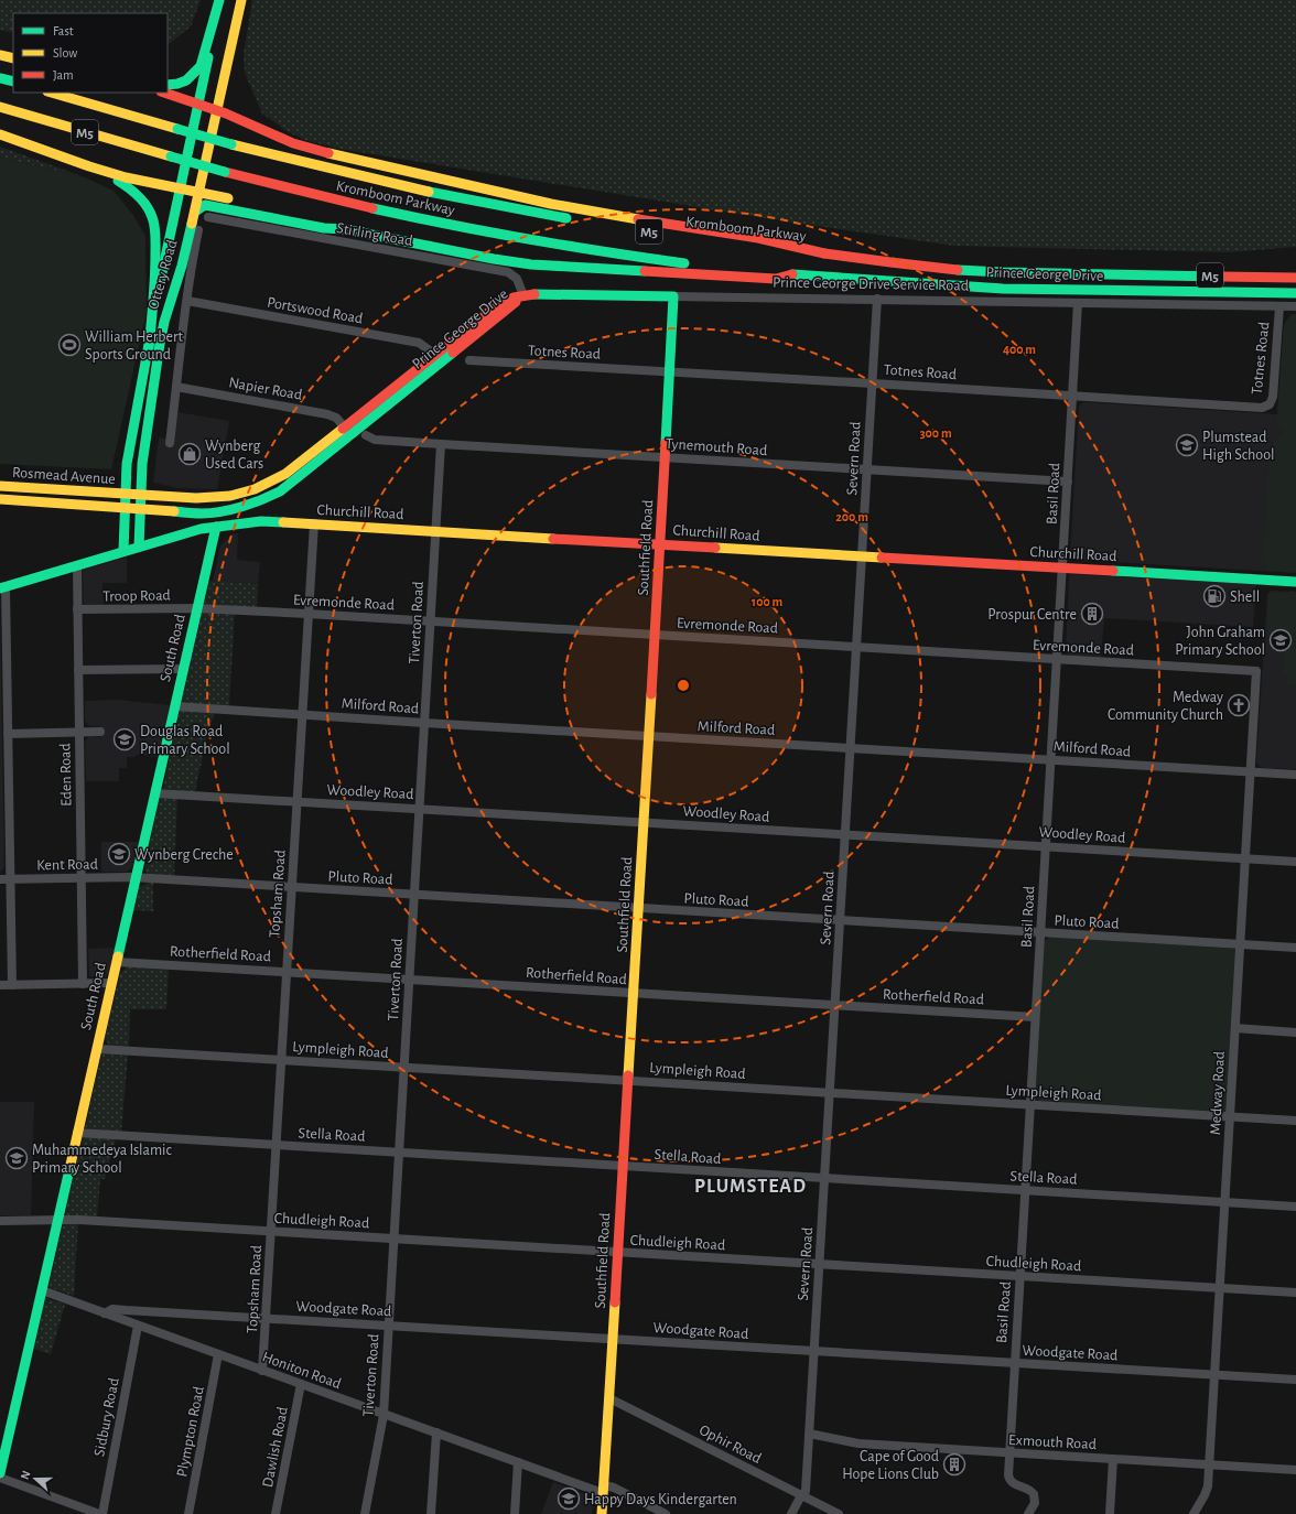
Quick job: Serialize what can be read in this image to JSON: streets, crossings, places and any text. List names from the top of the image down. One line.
{"streets":{"main road":["M5","Kromboom Parkway","Prince George Drive","Ottery Road","Prince George Drive Service Road","Rosmead Avenue","Churchill Road","Southfield Road","South Road"],"street":["Stirling Road","Portswood Road","Totnes Road","Napier Road","Tynemouth Road","Severn Road","Basil Road","Troop Road","Evremonde Road","Tiverton Road","Milford Road","Eden Road","Woodley Road","Kent Road","Pluto Road","Topsham Road","Rotherfield Road","Lympleigh Road","Medway Road","Stella Road","Chudleigh Road","Woodgate Road","Honiton Road","Sidbury Road","Plympton Road","Exmouth Road","Ophir Road","Dawlish Road"]},"crossings":[["Kromboom Parkway","Prince George Drive"],["Stirling Road","Prince George Drive"],["Stirling Road","Prince George Drive Service Road"],["Prince George Drive","Ottery Road"],["Prince George Drive","Prince George Drive Service Road"],["Prince George Drive","Portswood Road"],["Prince George Drive","Napier Road"],["Prince George Drive","Rosmead Avenue"],["Ottery Road","Rosmead Avenue"],["Ottery Road","Churchill Road"],["Prince George Drive Service Road","Totnes Road"],["Prince George Drive Service Road","Severn Road"],["Prince George Drive Service Road","Basil Road"],["Prince George Drive Service Road","Southfield Road"],["Totnes Road","Severn Road"],["Totnes Road","Basil Road"],["Totnes Road","Southfield Road"],["Tynemouth Road","Severn Road"],["Tynemouth Road","Basil Road"],["Tynemouth Road","Southfield Road"],["Tynemouth Road","Tiverton Road"],["Severn Road","Churchill Road"],["Severn Road","Evremonde Road"],["Severn Road","Milford Road"],["Severn Road","Woodley Road"],["Severn Road","Pluto Road"],["Severn Road","Rotherfield Road"],["Severn Road","Lympleigh Road"],["Severn Road","Stella Road"],["Severn Road","Chudleigh Road"],["Severn Road","Woodgate Road"],["Severn Road","Exmouth Road"],["Severn Road","Ophir Road"],["Basil Road","Churchill Road"],["Basil Road","Evremonde Road"],["Basil Road","Milford Road"],["Basil Road","Woodley Road"],["Basil Road","Pluto Road"],["Basil Road","Rotherfield Road"],["Basil Road","Lympleigh Road"],["Basil Road","Stella Road"],["Basil Road","Chudleigh Road"],["Basil Road","Woodgate Road"],["Basil Road","Exmouth Road"],["Churchill Road","Southfield Road"],["Churchill Road","Tiverton Road"],["Churchill Road","South Road"],["Churchill Road","Topsham Road"],["Southfield Road","Evremonde Road"],["Southfield Road","Milford Road"],["Southfield Road","Woodley Road"],["Southfield Road","Pluto Road"],["Southfield Road","Rotherfield Road"],["Southfield Road","Lympleigh Road"],["Southfield Road","Stella Road"],["Southfield Road","Chudleigh Road"],["Southfield Road","Woodgate Road"],["Southfield Road","Honiton Road"],["Southfield Road","Ophir Road"],["Troop Road","Evremonde Road"],["Troop Road","South Road"],["Troop Road","Eden Road"],["Evremonde Road","Tiverton Road"],["Evremonde Road","South Road"],["Evremonde Road","Topsham Road"],["Evremonde Road","Medway Road"],["Tiverton Road","Milford Road"],["Tiverton Road","Woodley Road"],["Tiverton Road","Pluto Road"],["Tiverton Road","Rotherfield Road"],["Tiverton Road","Lympleigh Road"],["Tiverton Road","Stella Road"],["Tiverton Road","Chudleigh Road"],["Tiverton Road","Woodgate Road"],["Tiverton Road","Honiton Road"],["South Road","Milford Road"],["South Road","Woodley Road"],["South Road","Kent Road"],["South Road","Pluto Road"],["South Road","Rotherfield Road"],["South Road","Lympleigh Road"],["South Road","Stella Road"],["South Road","Chudleigh Road"],["South Road","Honiton Road"],["Milford Road","Topsham Road"],["Milford Road","Medway Road"],["Eden Road","Kent Road"],["Woodley Road","Topsham Road"],["Woodley Road","Medway Road"],["Kent Road","Pluto Road"],["Pluto Road","Topsham Road"],["Pluto Road","Medway Road"],["Topsham Road","Rotherfield Road"],["Topsham Road","Lympleigh Road"],["Topsham Road","Stella Road"],["Topsham Road","Chudleigh Road"],["Topsham Road","Woodgate Road"],["Topsham Road","Honiton Road"],["Lympleigh Road","Medway Road"],["Medway Road","Stella Road"],["Medway Road","Chudleigh Road"],["Medway Road","Woodgate Road"],["Medway Road","Exmouth Road"],["Woodgate Road","Honiton Road"],["Honiton Road","Sidbury Road"],["Honiton Road","Plympton Road"],["Honiton Road","Dawlish Road"]],"districts":["PLUMSTEAD"],"places":{"sports":["William Herbert Sports Ground"],"school or university":["Plumstead High School","John Graham Primary School","Douglas Road Primary School","Wynberg Creche","Muhammedeya Islamic Primary School","Happy Days Kindergarten"],"shop":["Wynberg Used Cars"],"fuel station":["Shell"],"building":["Prospur Centre","Cape of Good Hope Lions Club"],"church":["Medway Community Church"]},"legend":["Fast","Slow","Jam"],"north":"left","rings":["400 m","300 m","200 m","100 m"]}
